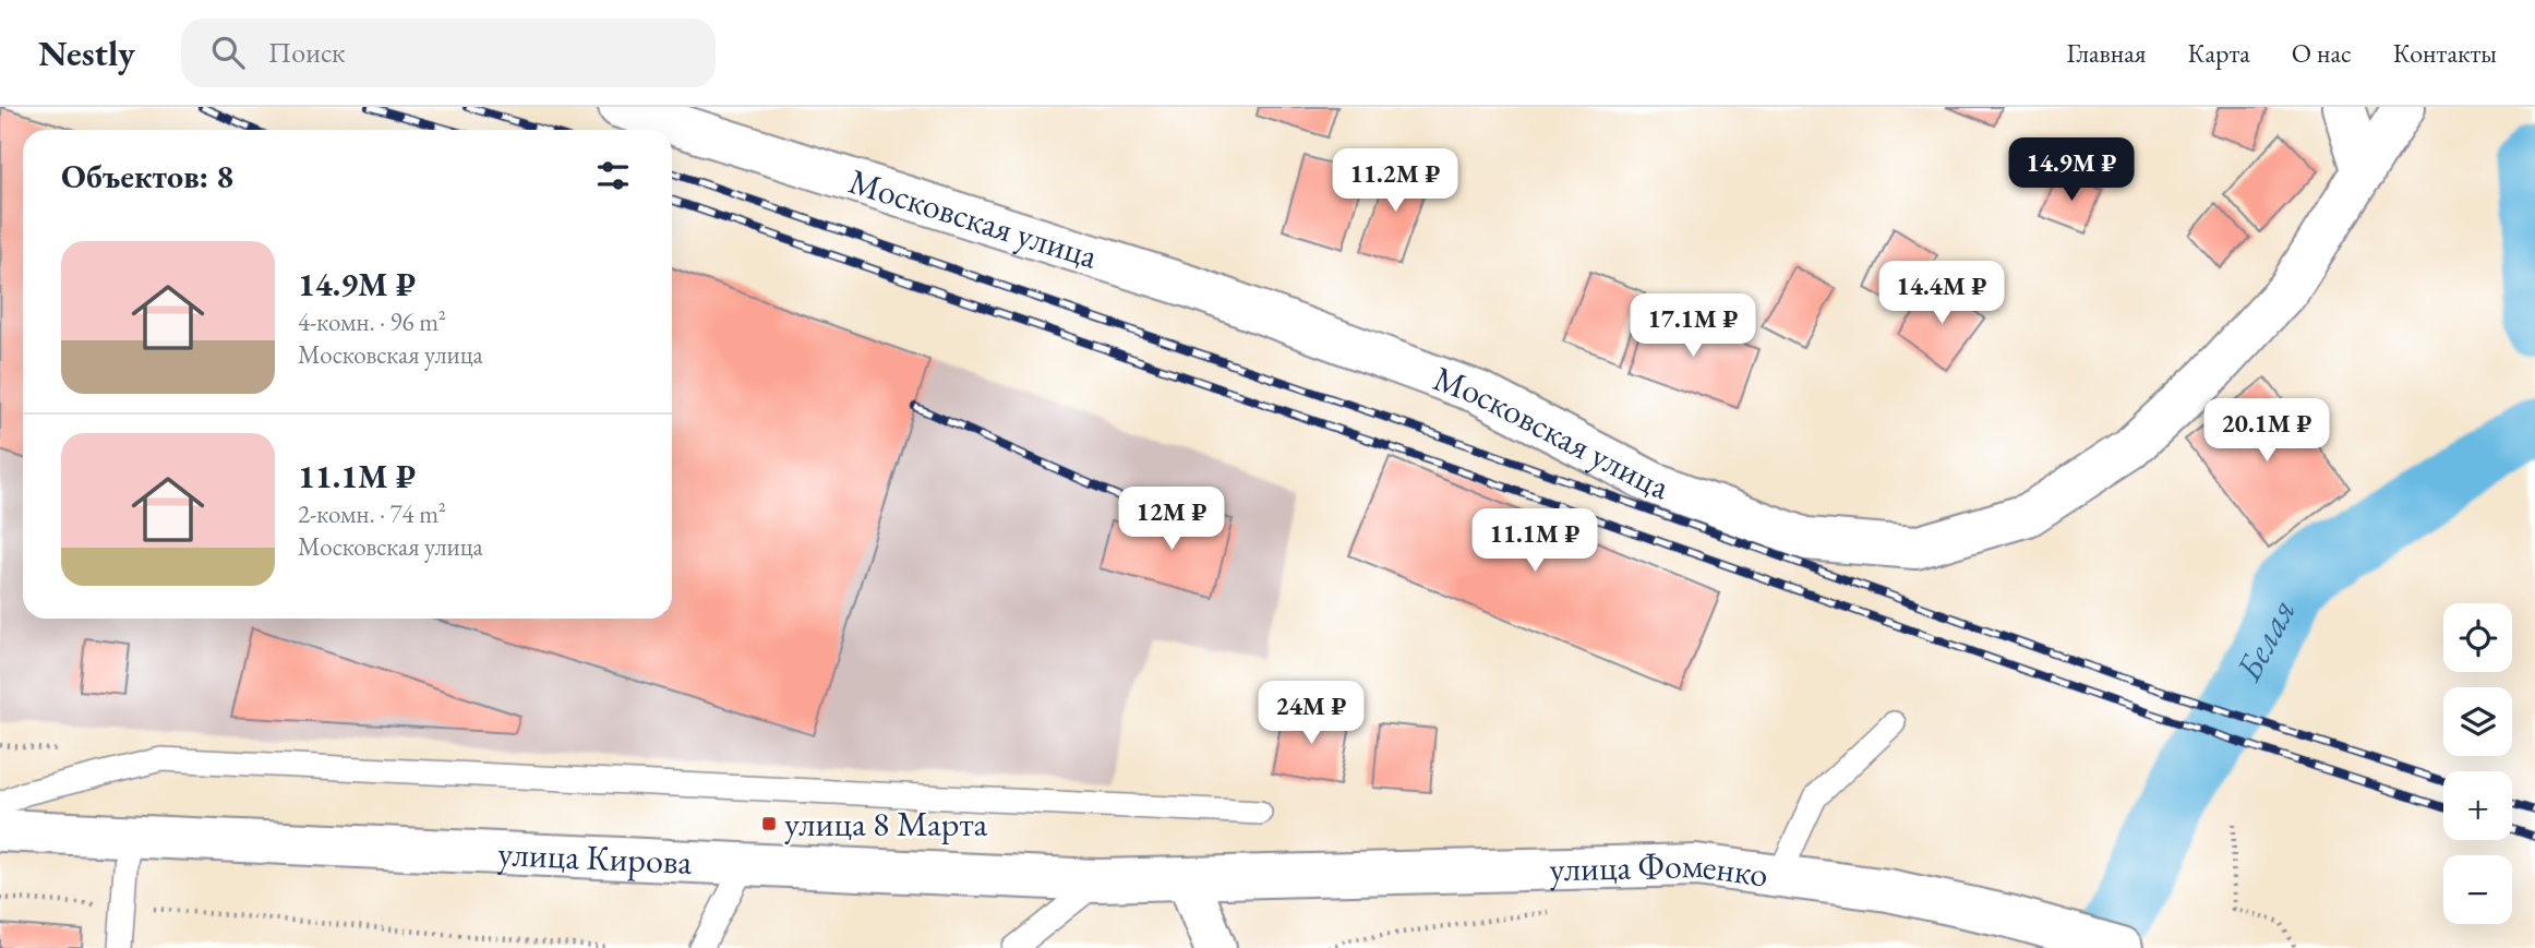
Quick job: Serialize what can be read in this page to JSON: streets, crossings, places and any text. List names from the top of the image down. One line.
{"streets":{"street":["Московская улица","улица Кирова","улица Фоменко"]},"crossings":[["улица Кирова","улица Фоменко"]],"water":["Белая"],"places":{"transit":["улица 8 Марта"]},"page":{"header":"Nestly","search":"Поиск","nav":["Главная","Карта","О нас","Контакты"],"heading":"Объектов: 8","price":["14.9M ₽","11.2M ₽","14.4M ₽","17.1M ₽","20.1M ₽","12M ₽","11.1M ₽","24M ₽"],"list":[{"name":"14.9M ₽","note":"4-комн. · 96 m² · Московская улица"},{"name":"11.1M ₽","note":"2-комн. · 74 m² · Московская улица"}],"map_buttons":["+","−"]}}
